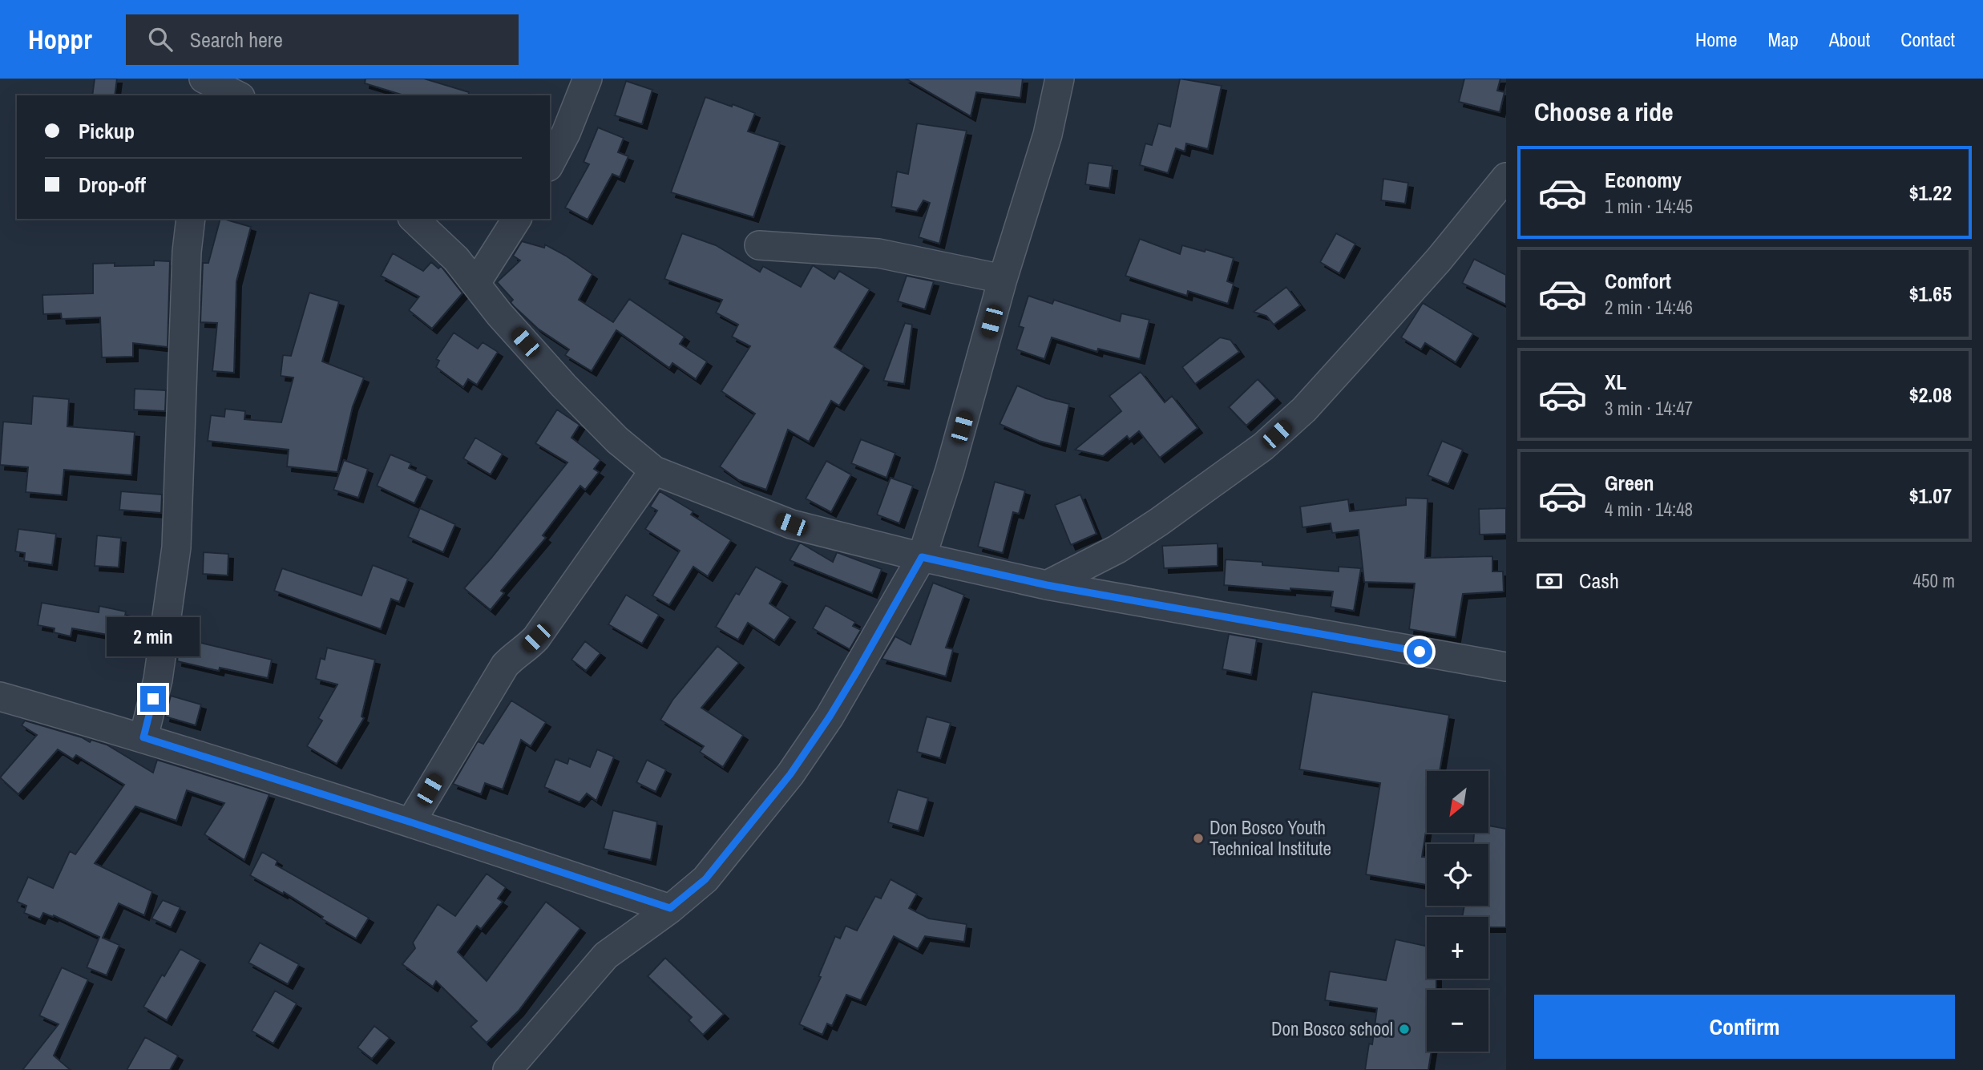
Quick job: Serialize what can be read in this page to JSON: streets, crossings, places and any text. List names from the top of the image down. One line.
{"places":["Don Bosco Youth Technical Institute","Don Bosco school"],"north":"bottom left","page":{"header":"Hoppr","search":"Search here","nav":["Home","Map","About","Contact"],"heading":"Choose a ride","banner":["Pickup","Drop-off"],"list":[{"name":"Economy","note":"1 min · 14:45","value":"$1.22"},{"name":"Comfort","note":"2 min · 14:46","value":"$1.65"},{"name":"XL","note":"3 min · 14:47","value":"$2.08"},{"name":"Green","note":"4 min · 14:48","value":"$1.07"}],"pay":["Cash","450 m"],"bubble":"2 min","map_buttons":["+","−"],"buttons":"Confirm"}}
